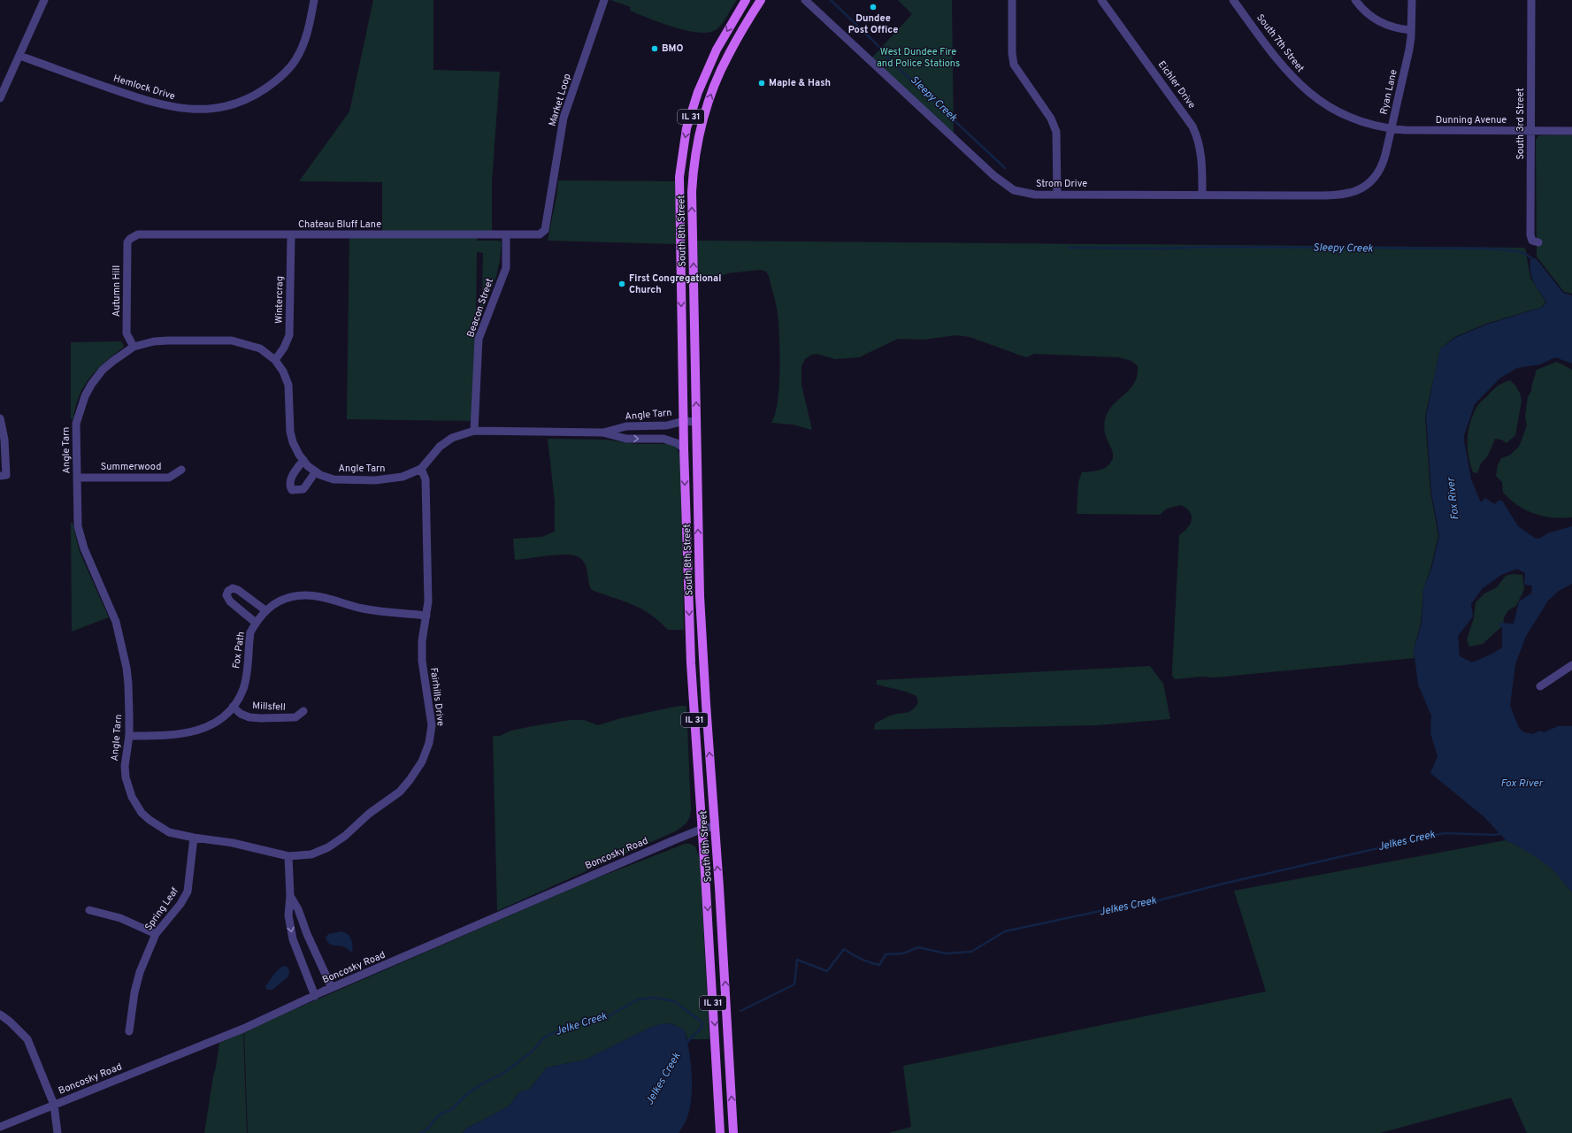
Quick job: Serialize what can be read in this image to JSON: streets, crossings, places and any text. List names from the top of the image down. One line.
{"streets":{"main road":["IL 31","South 8th Street"],"street":["South 7th Street","Eichler Drive","Hemlock Drive","Ryan Lane","Market Loop","Dunning Avenue","South 3rd Street","Strom Drive","Chateau Bluff Lane","Autumn Hill","Wintercrag","Beacon Street","Angle Tarn","Summerwood","Fox Path","Fairhills Drive","Millsfell","Boncosky Road","Spring Leaf"]},"crossings":[["South 7th Street","Ryan Lane"],["South 7th Street","Dunning Avenue"],["Eichler Drive","Strom Drive"],["Ryan Lane","Dunning Avenue"],["Ryan Lane","Strom Drive"],["Market Loop","Chateau Bluff Lane"],["Dunning Avenue","South 3rd Street"],["Chateau Bluff Lane","Autumn Hill"],["Chateau Bluff Lane","Wintercrag"],["Chateau Bluff Lane","Beacon Street"],["South 8th Street","Angle Tarn"],["South 8th Street","Boncosky Road"],["Autumn Hill","Angle Tarn"],["Wintercrag","Angle Tarn"],["Beacon Street","Angle Tarn"],["Angle Tarn","Summerwood"],["Angle Tarn","Fox Path"],["Angle Tarn","Fairhills Drive"],["Angle Tarn","Spring Leaf"],["Fox Path","Fairhills Drive"],["Fox Path","Millsfell"]],"water":["Sleepy Creek","Fox River","Jelkes Creek","Jelke Creek"],"parks":["West Dundee Fire and Police Stations"],"places":["Dundee Post Office","BMO","Maple & Hash","First Congregational Church"]}
